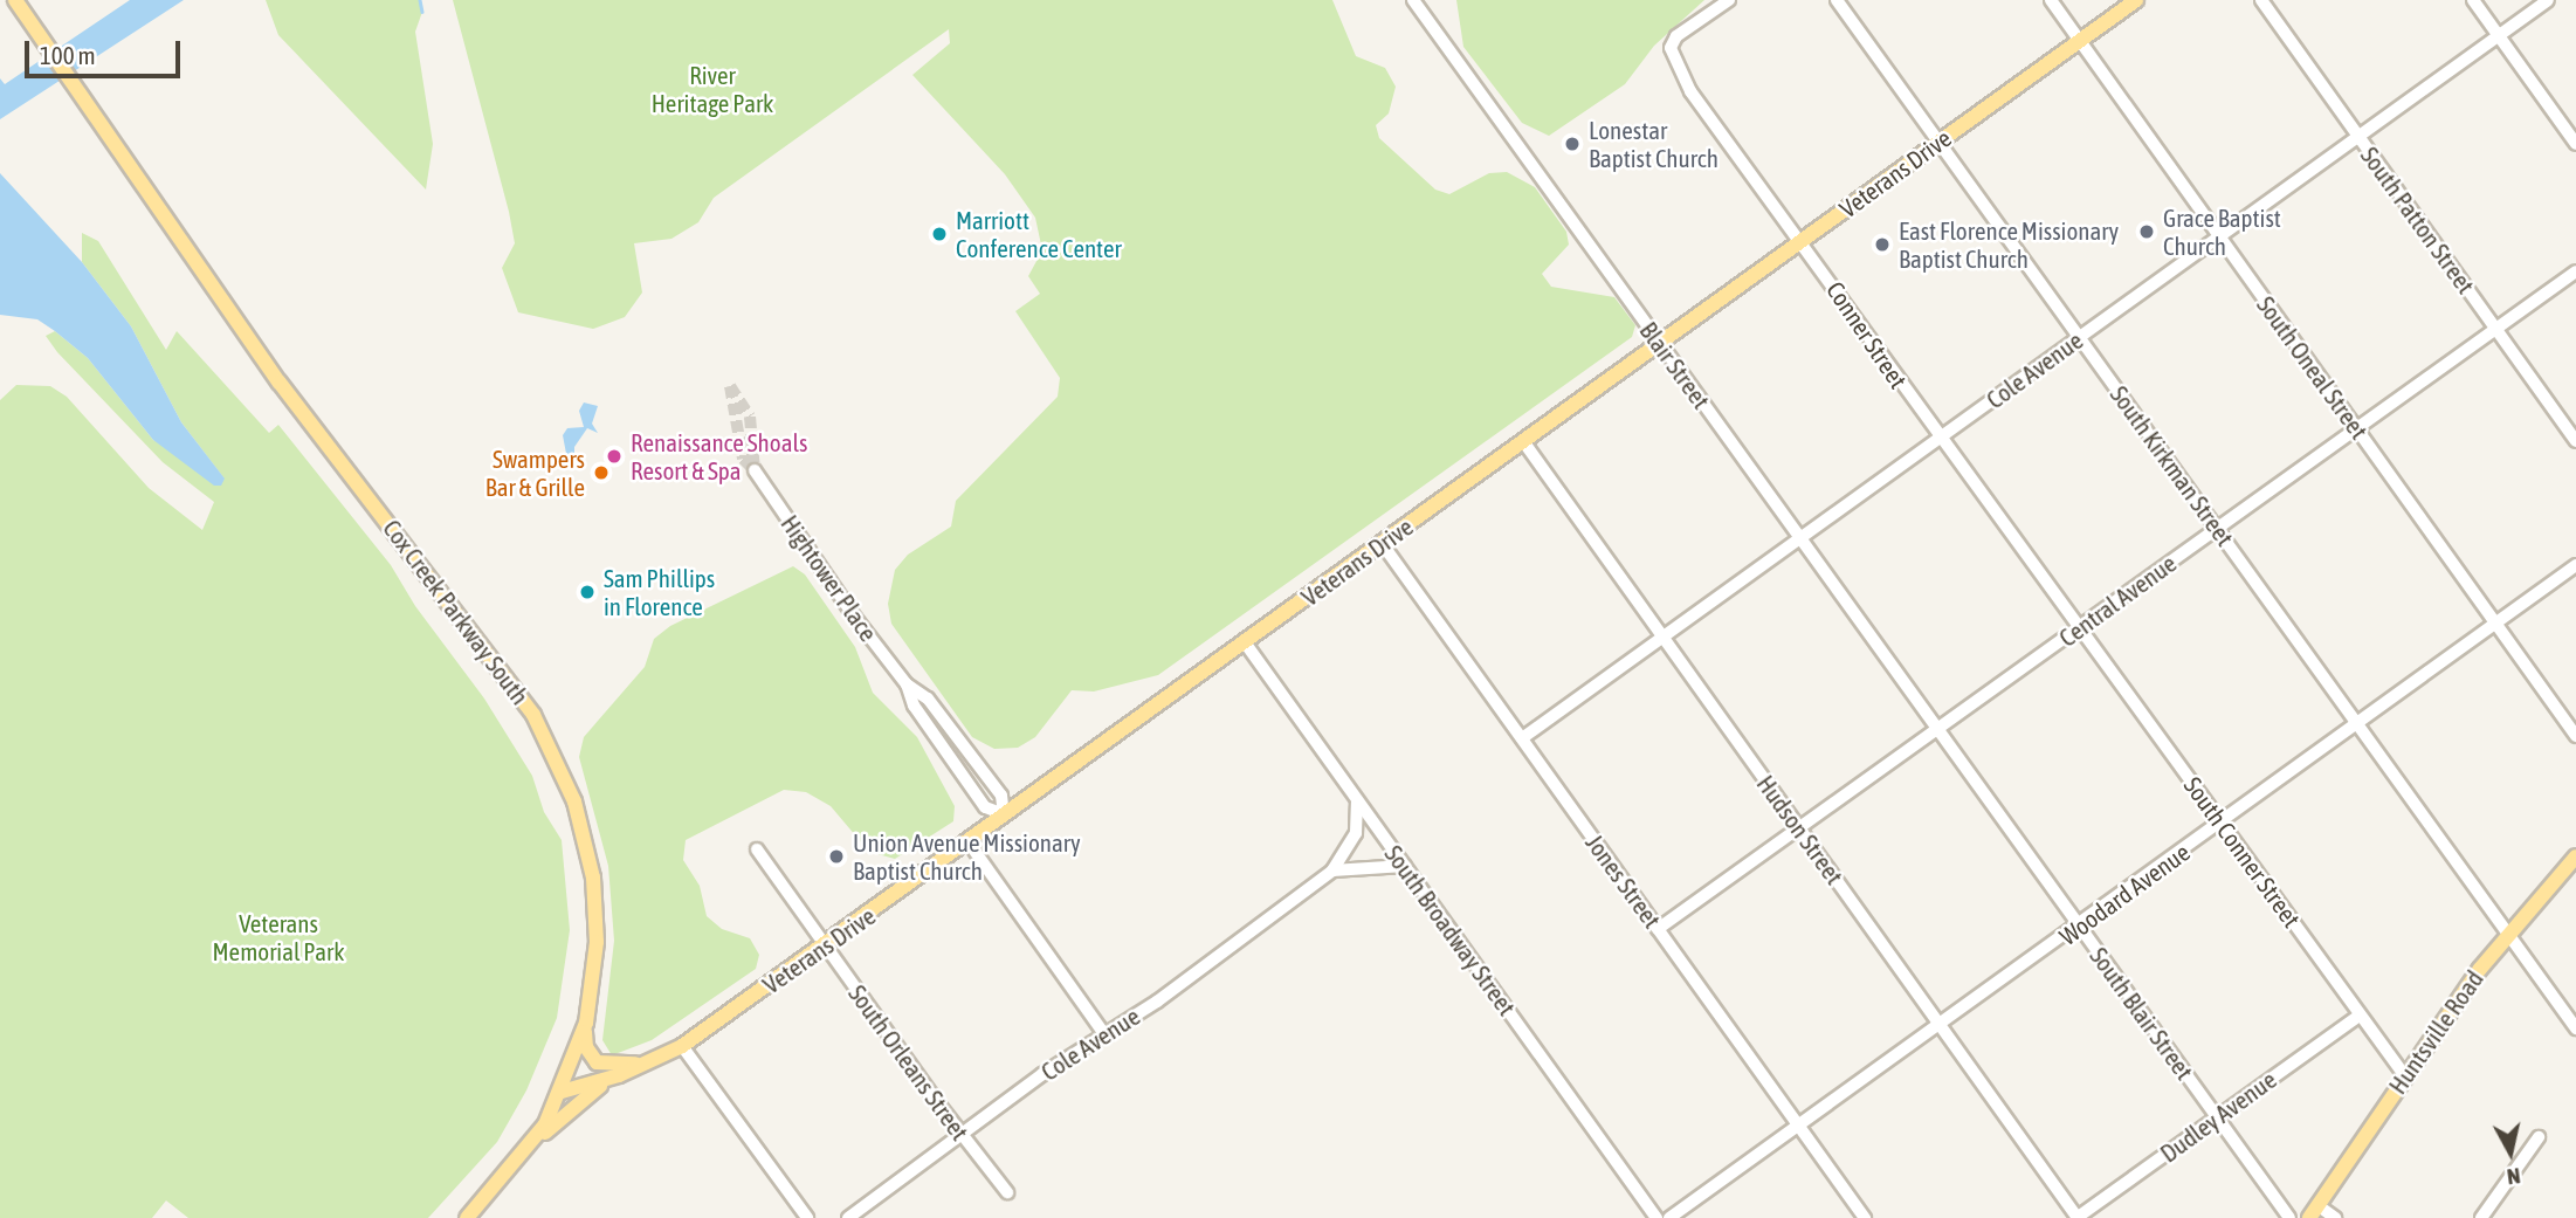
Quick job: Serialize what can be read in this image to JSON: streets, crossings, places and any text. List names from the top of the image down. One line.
{"streets":{"main road":["Veterans Drive","Cox Creek Parkway South","Huntsville Road"],"street":["South Patton Street","Conner Street","Blair Street","South Oneal Street","Cole Avenue","South Kirkman Street","Hightower Place","Central Avenue","Hudson Street","South Conner Street","Jones Street","Woodard Avenue","South Broadway Street","South Blair Street","South Orleans Street","Dudley Avenue"]},"crossings":[["Veterans Drive","Conner Street"],["Veterans Drive","Blair Street"],["Veterans Drive","South Oneal Street"],["Veterans Drive","South Kirkman Street"],["Veterans Drive","Hightower Place"],["Veterans Drive","Cox Creek Parkway South"],["Veterans Drive","Hudson Street"],["Veterans Drive","Jones Street"],["Veterans Drive","South Broadway Street"],["Veterans Drive","South Orleans Street"],["South Patton Street","Cole Avenue"],["South Patton Street","Central Avenue"],["Conner Street","Cole Avenue"],["Conner Street","Central Avenue"],["Conner Street","South Conner Street"],["Blair Street","Cole Avenue"],["Blair Street","Central Avenue"],["Blair Street","South Blair Street"],["South Oneal Street","Cole Avenue"],["South Oneal Street","Central Avenue"],["South Oneal Street","Woodard Avenue"],["Cole Avenue","South Kirkman Street"],["Cole Avenue","Hudson Street"],["Cole Avenue","Jones Street"],["Cole Avenue","South Broadway Street"],["Cole Avenue","South Orleans Street"],["South Kirkman Street","Central Avenue"],["South Kirkman Street","Woodard Avenue"],["South Kirkman Street","Huntsville Road"],["Central Avenue","Hudson Street"],["Central Avenue","South Conner Street"],["Central Avenue","Jones Street"],["Central Avenue","South Blair Street"],["Hudson Street","Woodard Avenue"],["Hudson Street","Dudley Avenue"],["South Conner Street","Woodard Avenue"],["South Conner Street","Huntsville Road"],["South Conner Street","Dudley Avenue"],["Jones Street","Woodard Avenue"],["Woodard Avenue","South Blair Street"],["South Blair Street","Dudley Avenue"]],"parks":["River Heritage Park","Veterans Memorial Park"],"places":["Lonestar Baptist Church","Grace Baptist Church","Marriott Conference Center","East Florence Missionary Baptist Church","Renaissance Shoals Resort & Spa","Swampers Bar & Grille","Sam Phillips in Florence","Union Avenue Missionary Baptist Church"],"scale_bar":"100 m","north":"bottom"}
